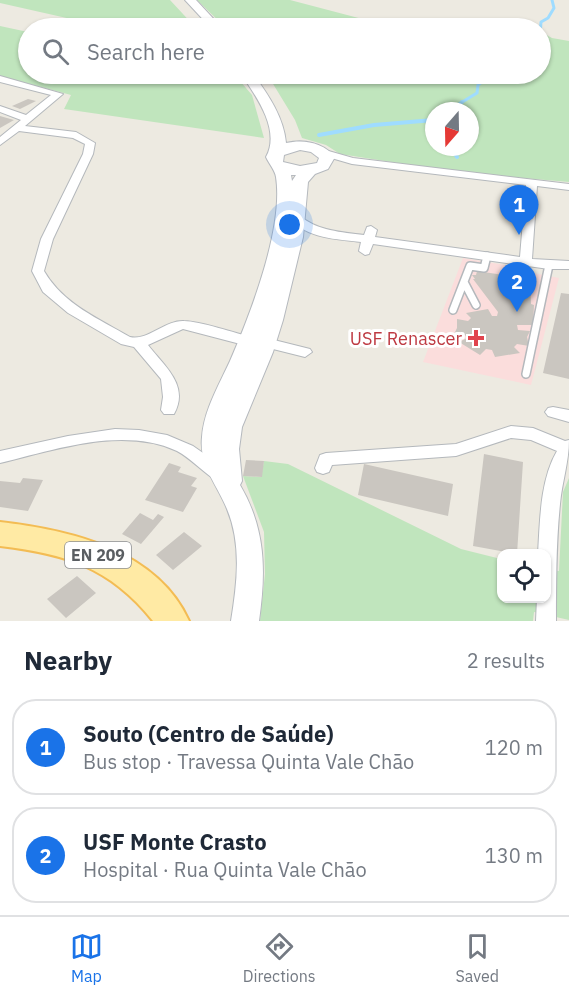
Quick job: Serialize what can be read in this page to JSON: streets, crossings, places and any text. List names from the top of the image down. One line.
{"streets":{"main road":["EN 209"]},"places":{"health":["USF Renascer"]},"north":"bottom","page":{"search":"Search here","pins":["1","2"],"heading":["Nearby","2 results"],"list":[{"mark":"1","name":"Souto (Centro de Saúde)","note":"Bus stop · Travessa Quinta Vale Chão","value":"120 m"},{"mark":"2","name":"USF Monte Crasto","note":"Hospital · Rua Quinta Vale Chão","value":"130 m"}],"nav":["Map","Directions","Saved"]}}
